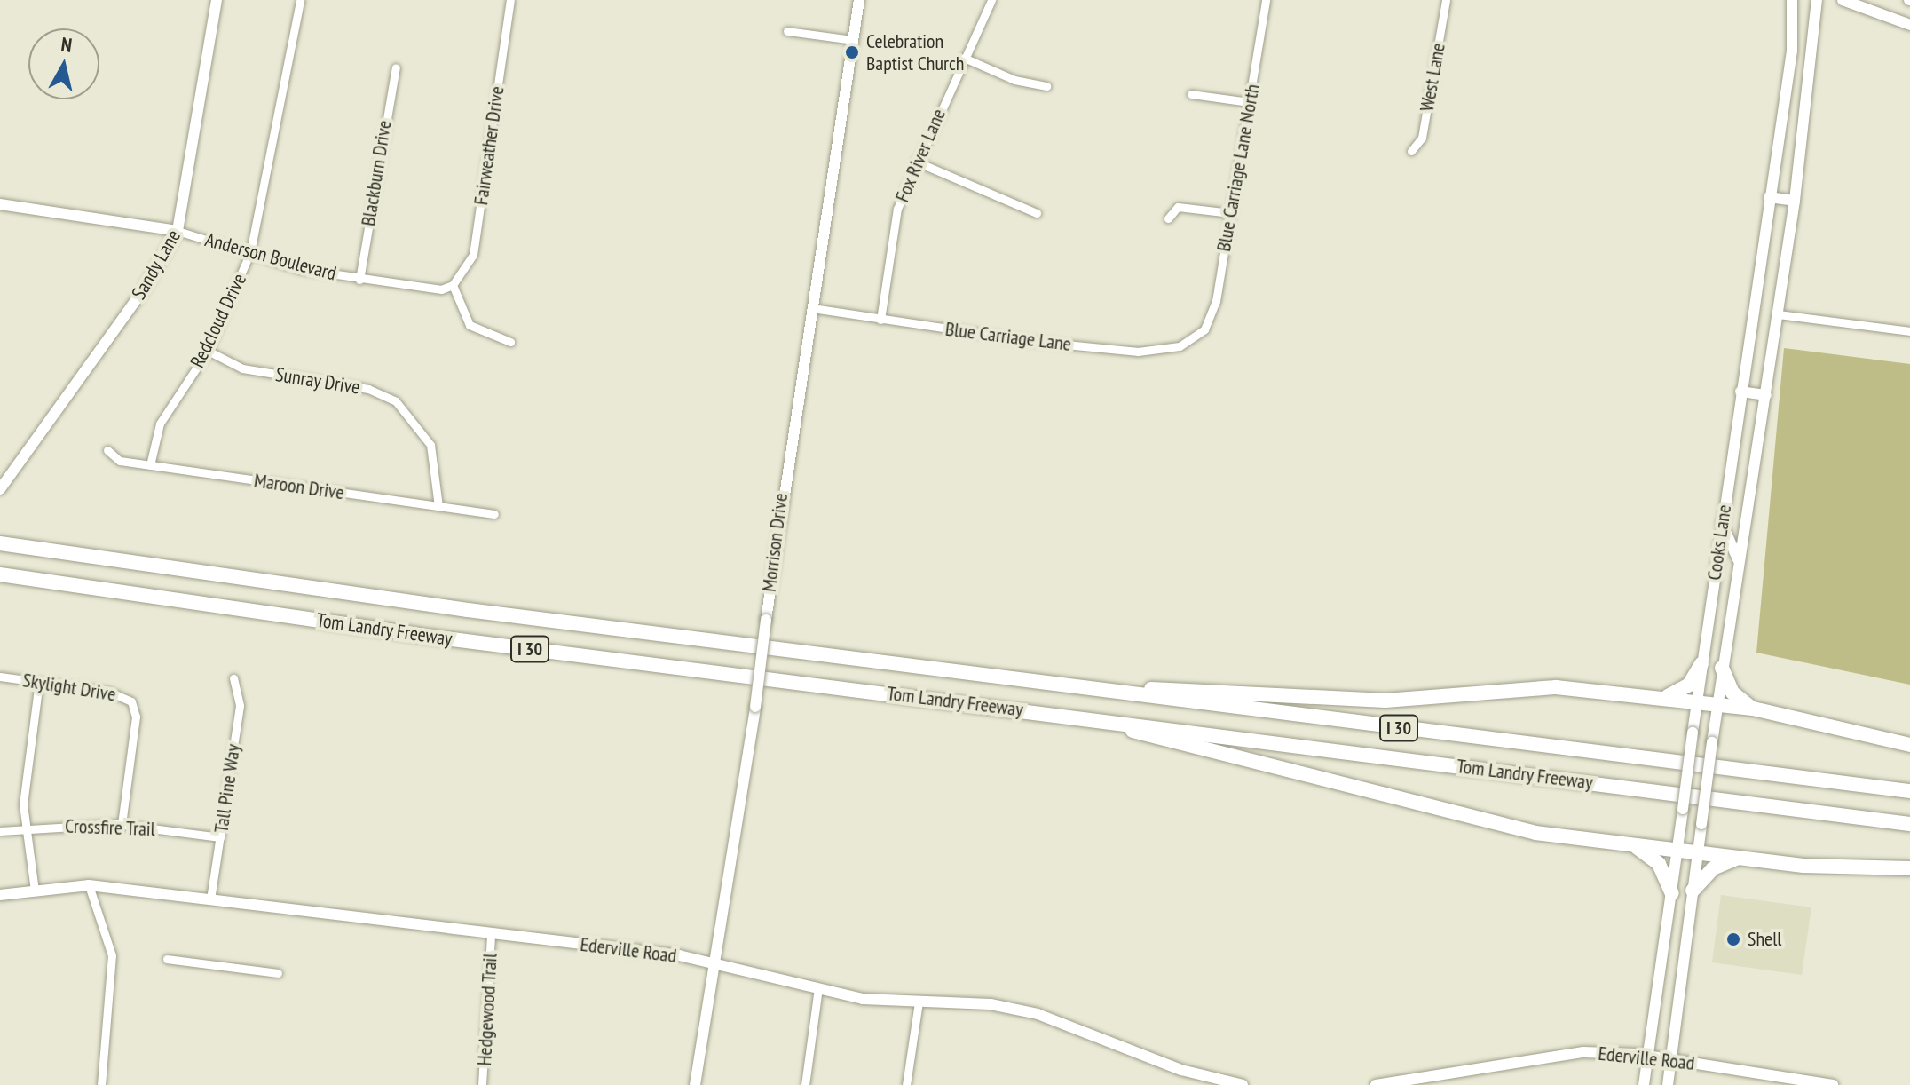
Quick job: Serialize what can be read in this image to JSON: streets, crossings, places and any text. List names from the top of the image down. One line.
{"streets":{"highway":["Tom Landry Freeway","I 30"],"street":["West Lane","Fairweather Drive","Fox River Lane","Blue Carriage Lane North","Blackburn Drive","Anderson Boulevard","Sandy Lane","Redcloud Drive","Blue Carriage Lane","Sunray Drive","Maroon Drive","Morrison Drive","Cooks Lane","Skylight Drive","Tall Pine Way","Crossfire Trail","Ederville Road","Hedgewood Trail"]},"crossings":[["Fairweather Drive","Anderson Boulevard"],["Fox River Lane","Blue Carriage Lane"],["Blue Carriage Lane North","Blue Carriage Lane"],["Blackburn Drive","Anderson Boulevard"],["Anderson Boulevard","Sandy Lane"],["Anderson Boulevard","Redcloud Drive"],["Redcloud Drive","Sunray Drive"],["Redcloud Drive","Maroon Drive"],["Blue Carriage Lane","Morrison Drive"],["Sunray Drive","Maroon Drive"],["Morrison Drive","Ederville Road"],["Cooks Lane","Ederville Road"],["Skylight Drive","Crossfire Trail"],["Tall Pine Way","Crossfire Trail"],["Tall Pine Way","Ederville Road"],["Ederville Road","Hedgewood Trail"]],"places":["Celebration Baptist Church","Shell"],"north":"top"}
